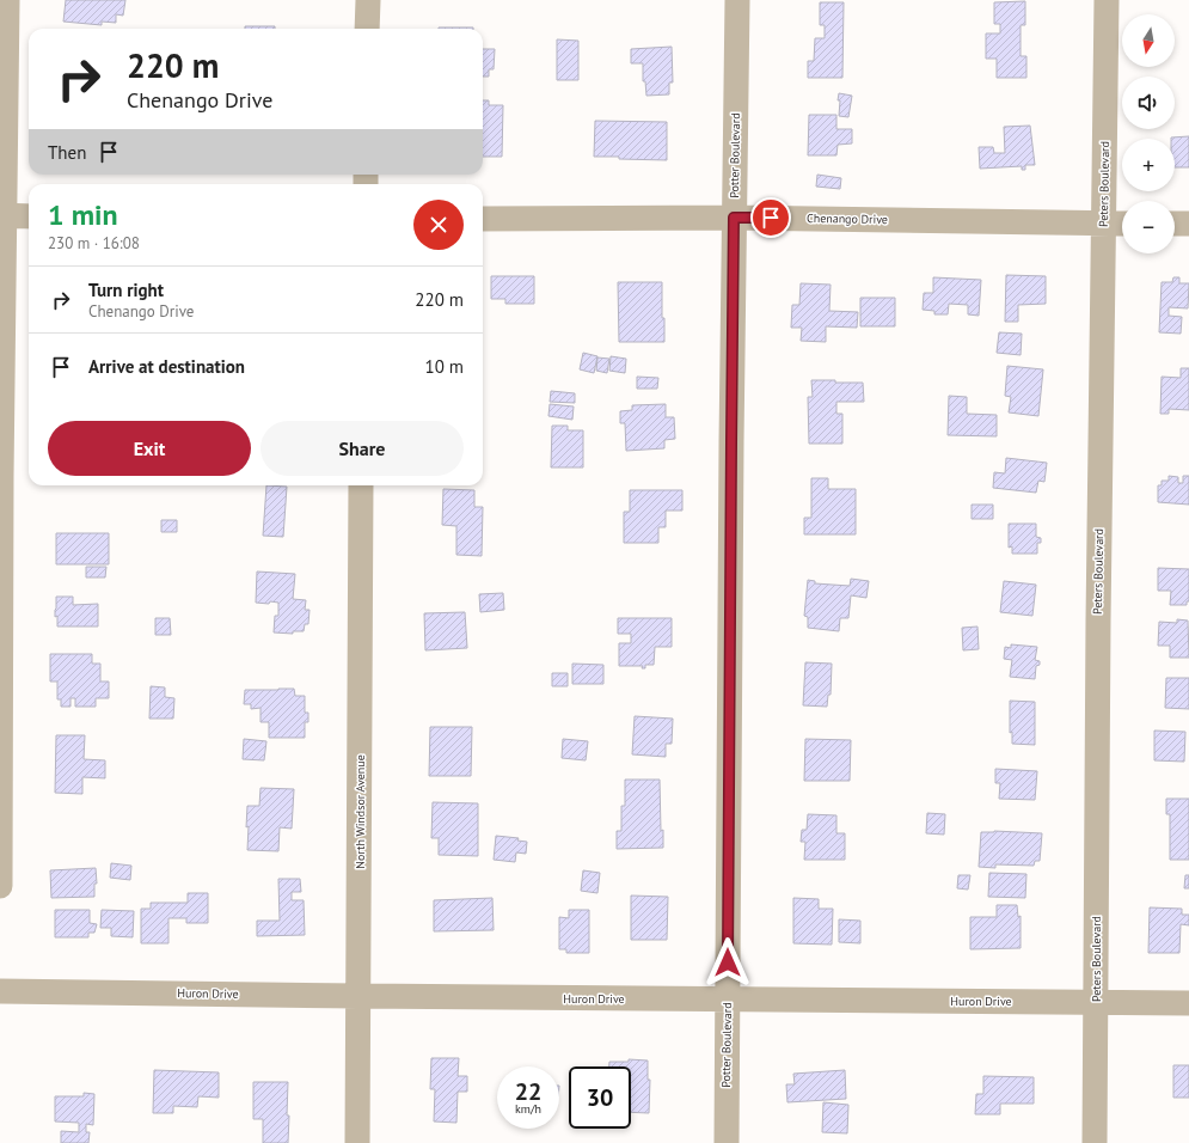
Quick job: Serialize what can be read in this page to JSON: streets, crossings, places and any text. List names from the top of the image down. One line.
{"streets":{"street":["Potter Boulevard","Peters Boulevard","Chenango Drive","North Windsor Avenue","Huron Drive"]},"crossings":[["Potter Boulevard","Chenango Drive"],["Potter Boulevard","Huron Drive"],["Peters Boulevard","Chenango Drive"],["Peters Boulevard","Huron Drive"],["North Windsor Avenue","Huron Drive"]],"north":"bottom","page":{"map_buttons":["+","−"],"turn":["220 m","Chenango Drive"],"then":"Then","heading":["1 min","230 m · 16:08"],"list":[{"name":"Turn right","note":"Chenango Drive","value":"220 m"},{"name":"Arrive at destination","value":"10 m"}],"buttons":["Exit","Share"],"speed":"22 km/h","limit":"30"}}
